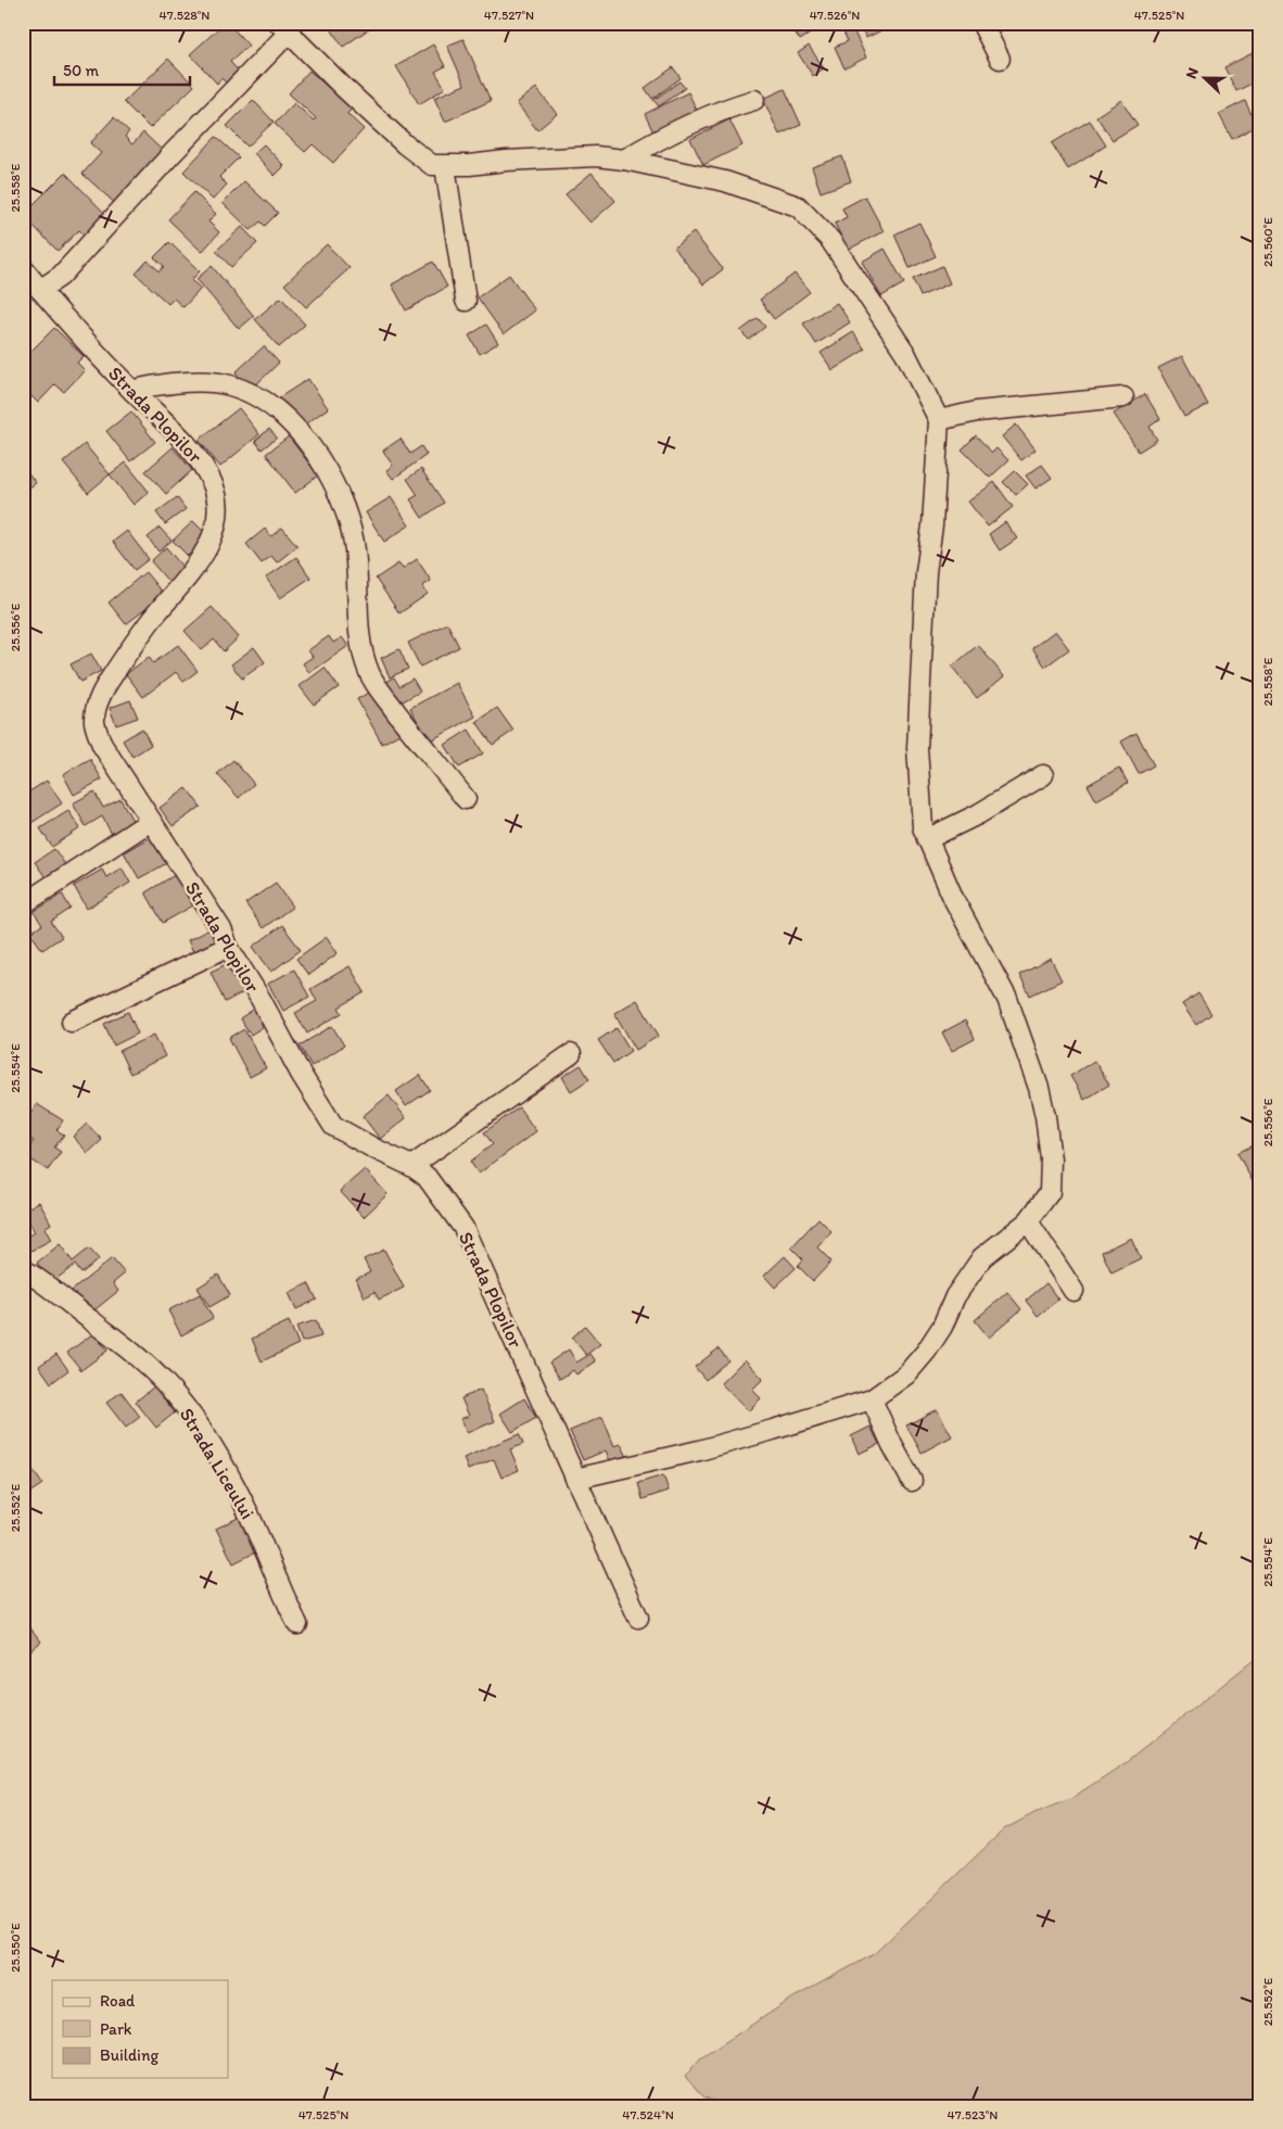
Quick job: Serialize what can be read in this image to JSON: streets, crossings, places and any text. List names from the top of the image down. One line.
{"streets":{"street":["Strada Plopilor","Strada Liceului"]},"legend":["Road","Park","Building"],"scale_bar":"50 m","north":"left","coordinates":["47.528°N","47.527°N","47.526°N","47.525°N","25.558°E","25.560°E","25.556°E","25.554°E","25.552°E","25.550°E","47.524°N","47.523°N"]}
